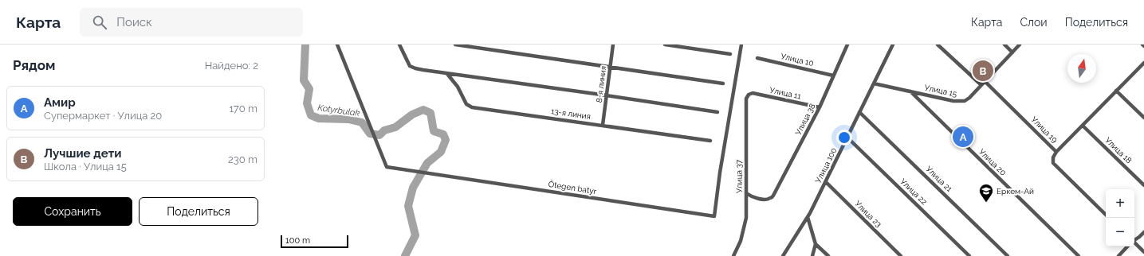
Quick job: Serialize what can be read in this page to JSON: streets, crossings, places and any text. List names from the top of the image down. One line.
{"streets":{"street":["Улица 10","8-я линия","Улица 15","Улица 11","13-я линия","Улица 38","Улица 19","Улица 18","Улица 20","Улица 100","Улица 37","Улица 21","Ötegen batyr","Улица 22","Улица 23"]},"crossings":[["Улица 10","Улица 38"],["8-я линия","13-я линия"],["Улица 15","Улица 19"],["Улица 15","Улица 20"],["Улица 15","Улица 100"],["Улица 11","Улица 38"],["Улица 11","Улица 37"],["Улица 38","Улица 37"],["Улица 100","Улица 21"],["Улица 100","Улица 22"],["Улица 100","Улица 23"]],"water":["Kotyrbulak"],"places":{"school or university":["Еркем-Ай"]},"scale_bar":"100 m","north":"top","page":{"header":"Карта","search":"Поиск","nav":["Карта","Слои","Поделиться"],"heading":["Рядом","Найдено: 2"],"pins":["B","A"],"list":[{"mark":"A","name":"Амир","note":"Супермаркет · Улица 20","value":"170 m"},{"mark":"B","name":"Лучшие дети","note":"Школа · Улица 15","value":"230 m"}],"buttons":["Сохранить","Поделиться"],"map_buttons":["+","−"],"scale":"100 m"}}
